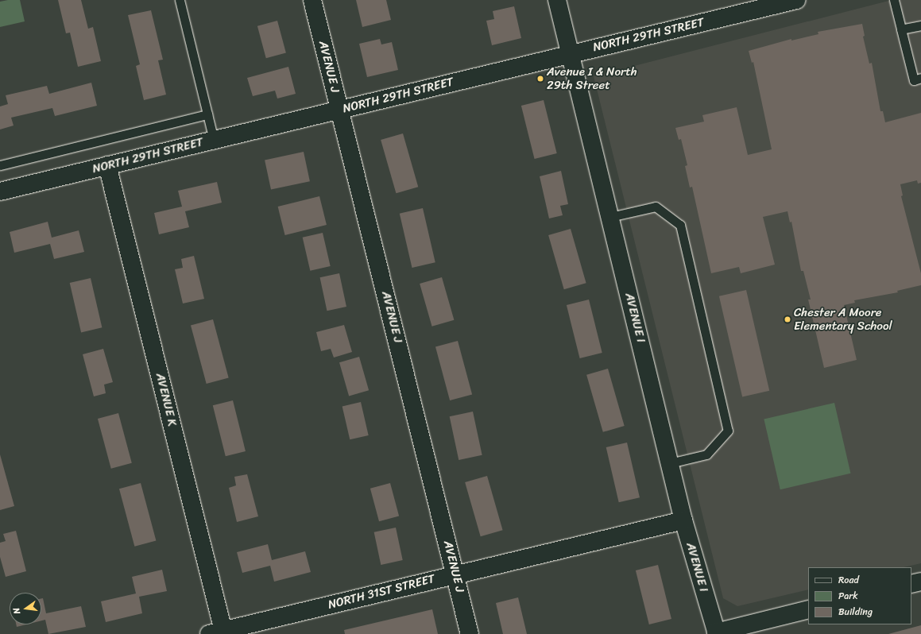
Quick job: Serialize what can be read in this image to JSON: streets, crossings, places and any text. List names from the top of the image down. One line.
{"streets":{"street":["NORTH 29TH STREET","AVENUE J","AVENUE I","AVENUE K","NORTH 31ST STREET"]},"crossings":[["NORTH 29TH STREET","AVENUE J"],["NORTH 29TH STREET","AVENUE I"],["NORTH 29TH STREET","AVENUE K"],["AVENUE J","NORTH 31ST STREET"],["AVENUE I","NORTH 31ST STREET"],["AVENUE K","NORTH 31ST STREET"]],"places":["Avenue I & North 29th Street","Chester A Moore Elementary School"],"legend":["Road","Park","Building"],"north":"left"}
